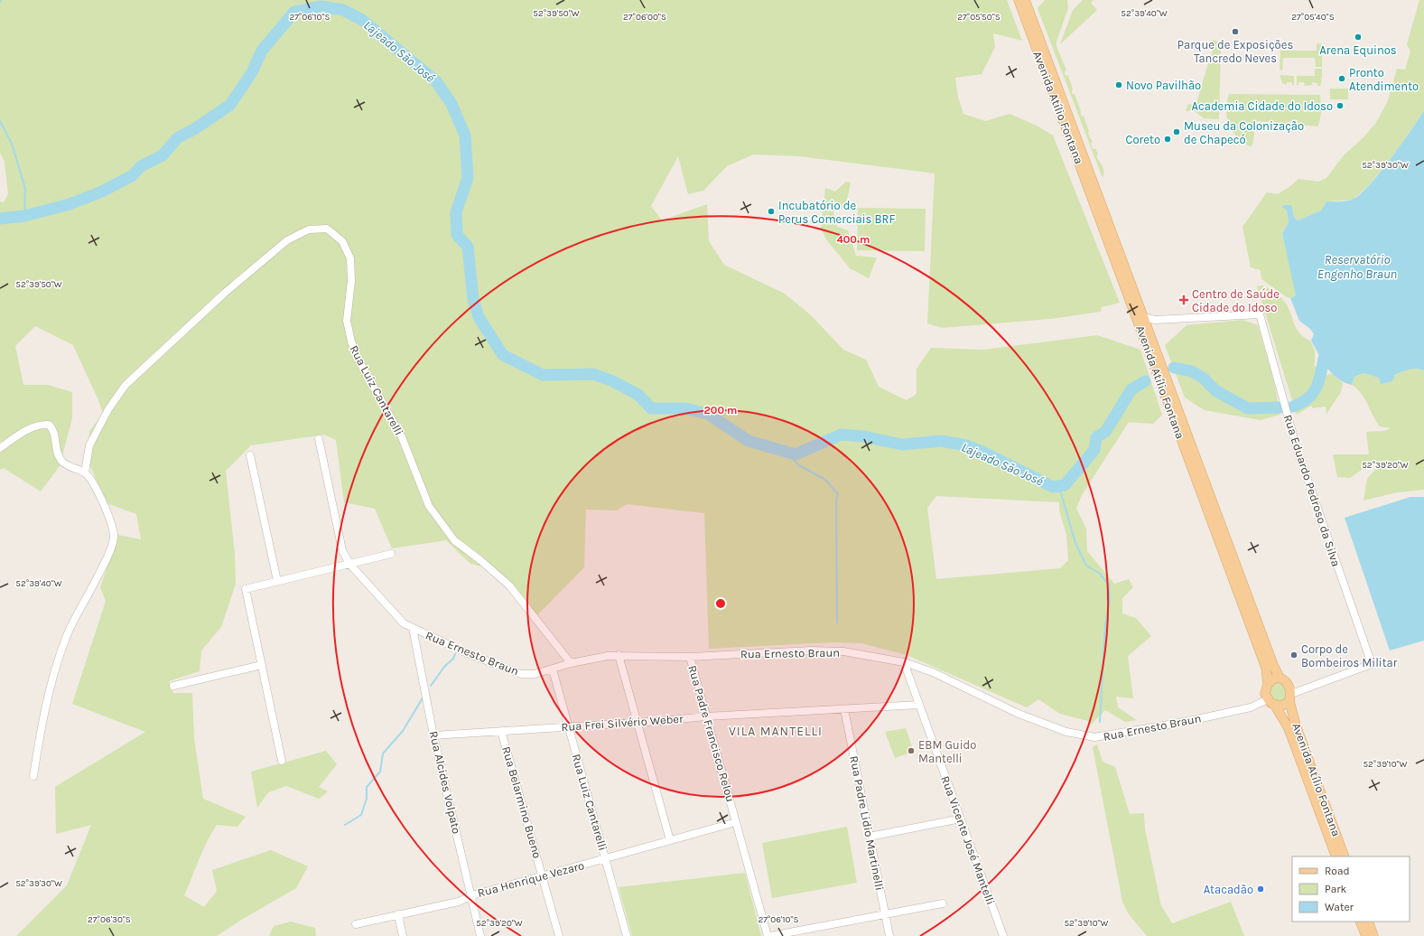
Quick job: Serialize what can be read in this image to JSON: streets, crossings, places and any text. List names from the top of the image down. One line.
{"streets":{"main road":["Avenida Atílio Fontana"],"street":["Rua Luiz Cantarelli","Rua Eduardo Pedroso da Silva","Rua Ernesto Braun","Rua Frei Silvério Weber","Rua Padre Francisco Relou","Rua Alcides Volpato","Rua Belarmino Bueno","Rua Padre Lidio Martinelli","Rua Vicente José Mantelli","Rua Henrique Vezaro"]},"crossings":[["Avenida Atílio Fontana","Rua Eduardo Pedroso da Silva"],["Avenida Atílio Fontana","Rua Ernesto Braun"],["Rua Luiz Cantarelli","Rua Ernesto Braun"],["Rua Luiz Cantarelli","Rua Frei Silvério Weber"],["Rua Luiz Cantarelli","Rua Henrique Vezaro"],["Rua Eduardo Pedroso da Silva","Rua Ernesto Braun"],["Rua Ernesto Braun","Rua Padre Francisco Relou"],["Rua Ernesto Braun","Rua Alcides Volpato"],["Rua Ernesto Braun","Rua Vicente José Mantelli"],["Rua Frei Silvério Weber","Rua Padre Francisco Relou"],["Rua Frei Silvério Weber","Rua Alcides Volpato"],["Rua Frei Silvério Weber","Rua Belarmino Bueno"],["Rua Frei Silvério Weber","Rua Padre Lidio Martinelli"],["Rua Frei Silvério Weber","Rua Vicente José Mantelli"],["Rua Padre Francisco Relou","Rua Henrique Vezaro"],["Rua Alcides Volpato","Rua Henrique Vezaro"],["Rua Belarmino Bueno","Rua Henrique Vezaro"]],"districts":["VILA MANTELLI"],"water":["Lajeado São José","Reservatório Engenho Braun"],"places":{"other":["Parque de Exposições Tancredo Neves","Arena Equinos","Pronto Atendimento","Novo Pavilhão","Academia Cidade do Idoso","Museu da Colonização de Chapecó","Coreto","Incubatório de Perus Comerciais BRF","Corpo de Bombeiros Militar","EBM Guido Mantelli","Atacadão"],"health":["Centro de Saúde Cidade do Idoso"]},"legend":["Road","Park","Water"],"coordinates":["52°39'50\"W","52°39'40\"W","27°06'10\"S","27°06'00\"S","27°05'50\"S","27°05'40\"S","52°39'30\"W","52°39'20\"W","52°39'10\"W","27°06'30\"S"],"rings":["400 m","200 m"]}
